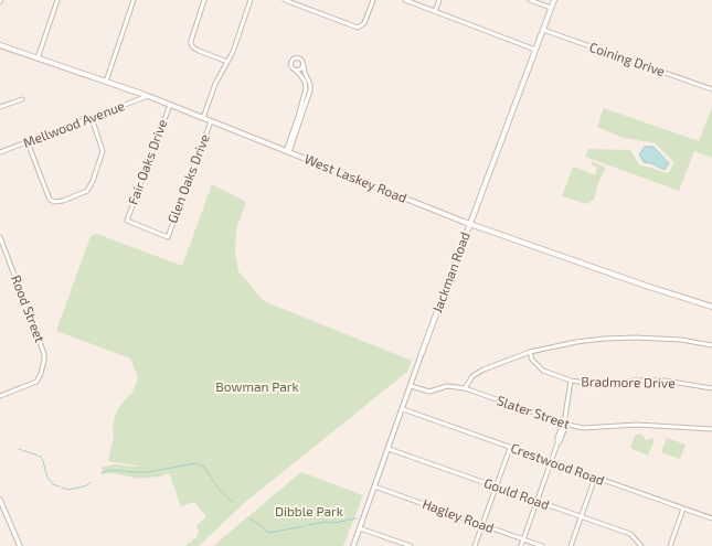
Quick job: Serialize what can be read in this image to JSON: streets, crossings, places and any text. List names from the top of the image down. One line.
{"streets":{"main road":["West Laskey Road","Jackman Road"],"street":["Coining Drive","Mellwood Avenue","Fair Oaks Drive","Glen Oaks Drive","Rood Street","Bradmore Drive","Slater Street","Crestwood Road","Gould Road","Hagley Road"]},"crossings":[["Coining Drive","Jackman Road"],["Mellwood Avenue","West Laskey Road"],["Fair Oaks Drive","Glen Oaks Drive"],["Fair Oaks Drive","West Laskey Road"],["Glen Oaks Drive","West Laskey Road"],["West Laskey Road","Jackman Road"],["Jackman Road","Slater Street"],["Jackman Road","Crestwood Road"],["Jackman Road","Gould Road"],["Jackman Road","Hagley Road"]],"parks":["Bowman Park","Dibble Park"]}
